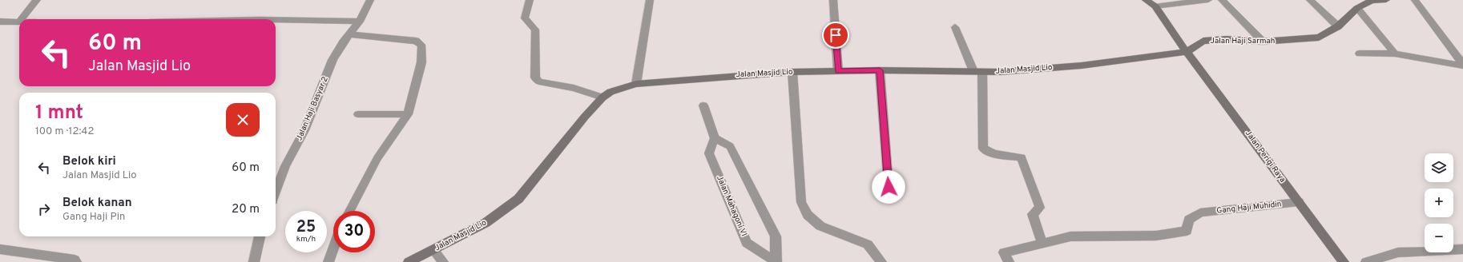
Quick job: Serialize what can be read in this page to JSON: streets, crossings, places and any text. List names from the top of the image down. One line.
{"streets":{"street":["Jalan Haji Sarmah","Jalan Masjid Lio","Jalan Haji Basyar 2","Jalan Perigi Raya","Jalan Mahagoni VI","Gang Haji Muhidin"]},"crossings":[["Jalan Haji Sarmah","Jalan Masjid Lio"],["Jalan Haji Sarmah","Jalan Perigi Raya"],["Jalan Masjid Lio","Jalan Perigi Raya"],["Jalan Perigi Raya","Gang Haji Muhidin"]],"page":{"turn":["60 m","Jalan Masjid Lio"],"heading":["1 mnt","100 m · 12:42"],"list":[{"name":"Belok kiri","note":"Jalan Masjid Lio","value":"60 m"},{"name":"Belok kanan","note":"Gang Haji Pin","value":"20 m"}],"map_buttons":["+","−"],"speed":"25 km/h","limit":"30"}}
